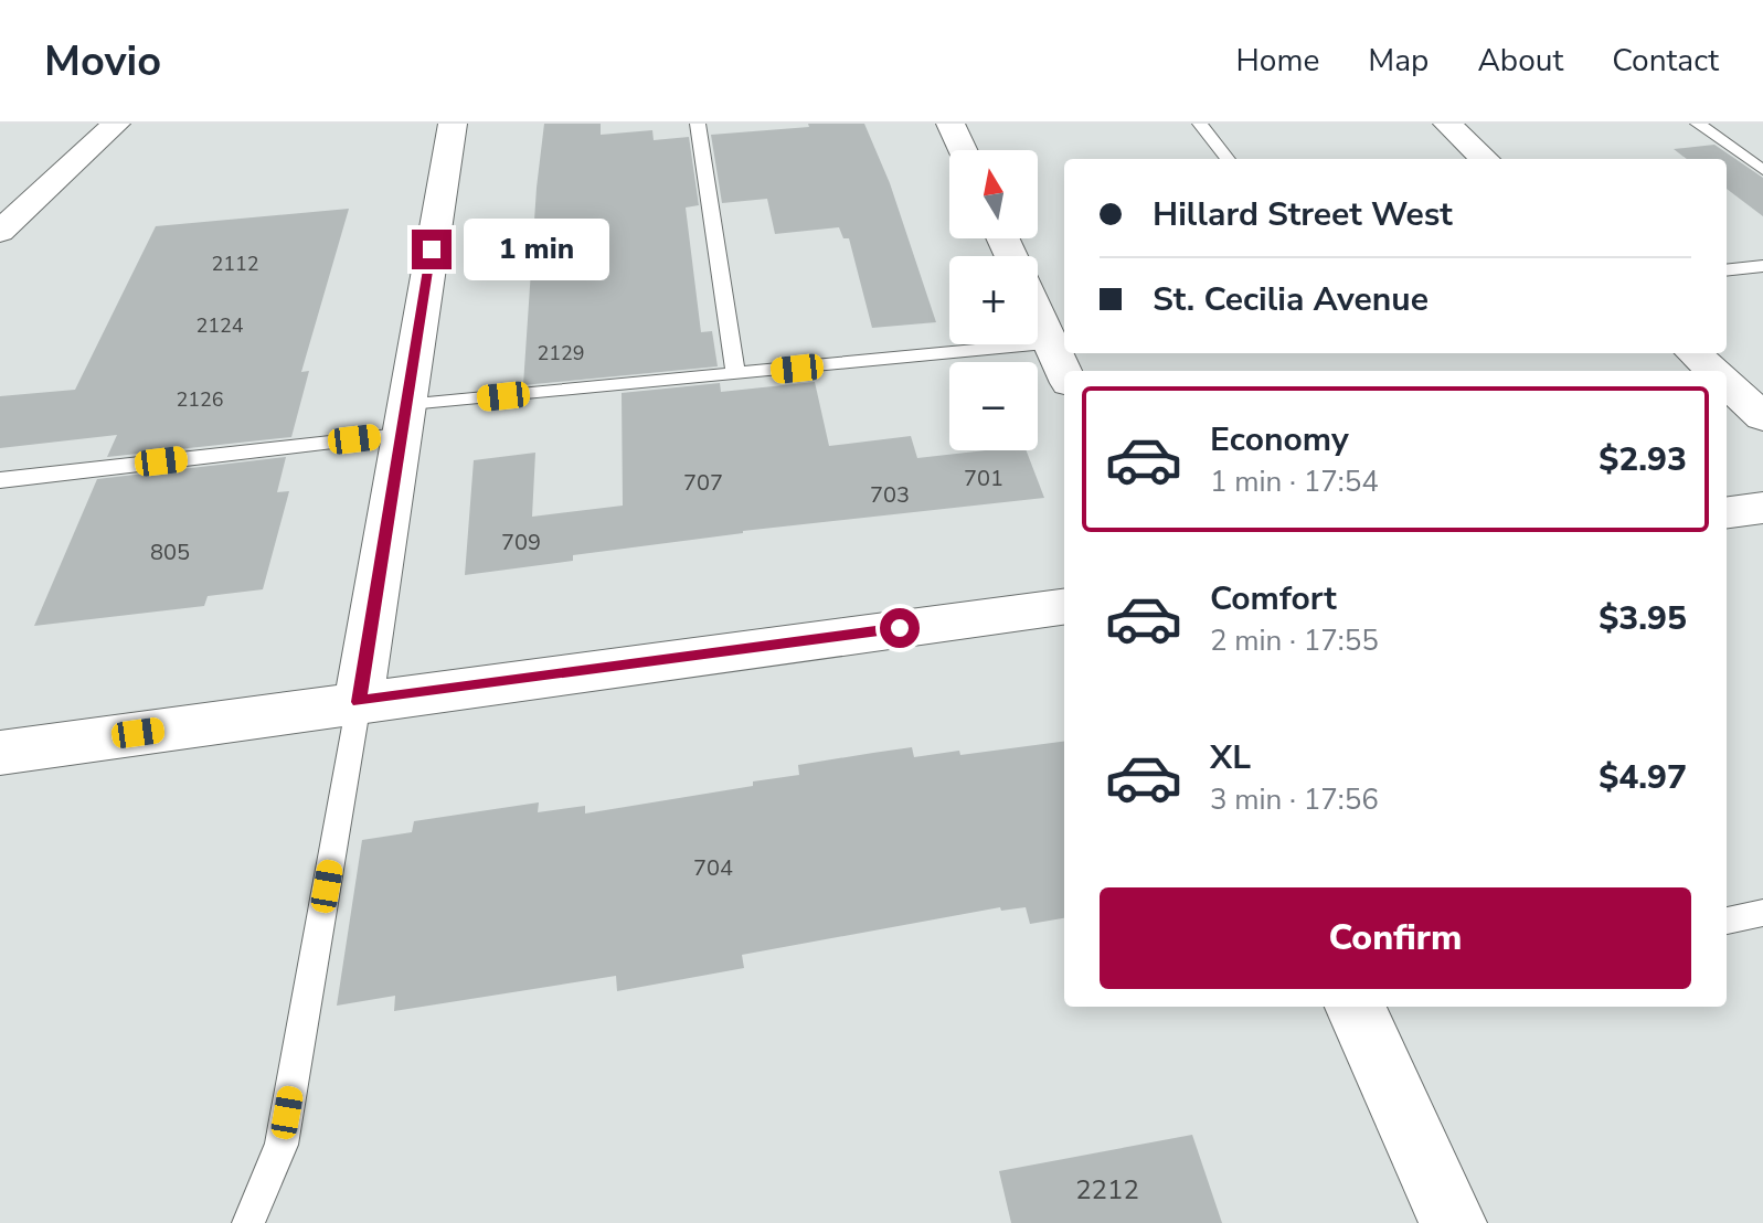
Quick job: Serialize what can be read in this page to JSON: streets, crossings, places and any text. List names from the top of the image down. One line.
{"house_numbers":["2112","2124","2129","2126","701","707","703","709","805","704","2212"],"north":"top","page":{"header":"Movio","nav":["Home","Map","About","Contact"],"map_buttons":["+","−"],"banner":["Hillard Street West","St. Cecilia Avenue"],"bubble":"1 min","list":[{"name":"Economy","note":"1 min · 17:54","value":"$2.93"},{"name":"Comfort","note":"2 min · 17:55","value":"$3.95"},{"name":"XL","note":"3 min · 17:56","value":"$4.97"}],"buttons":"Confirm"}}
